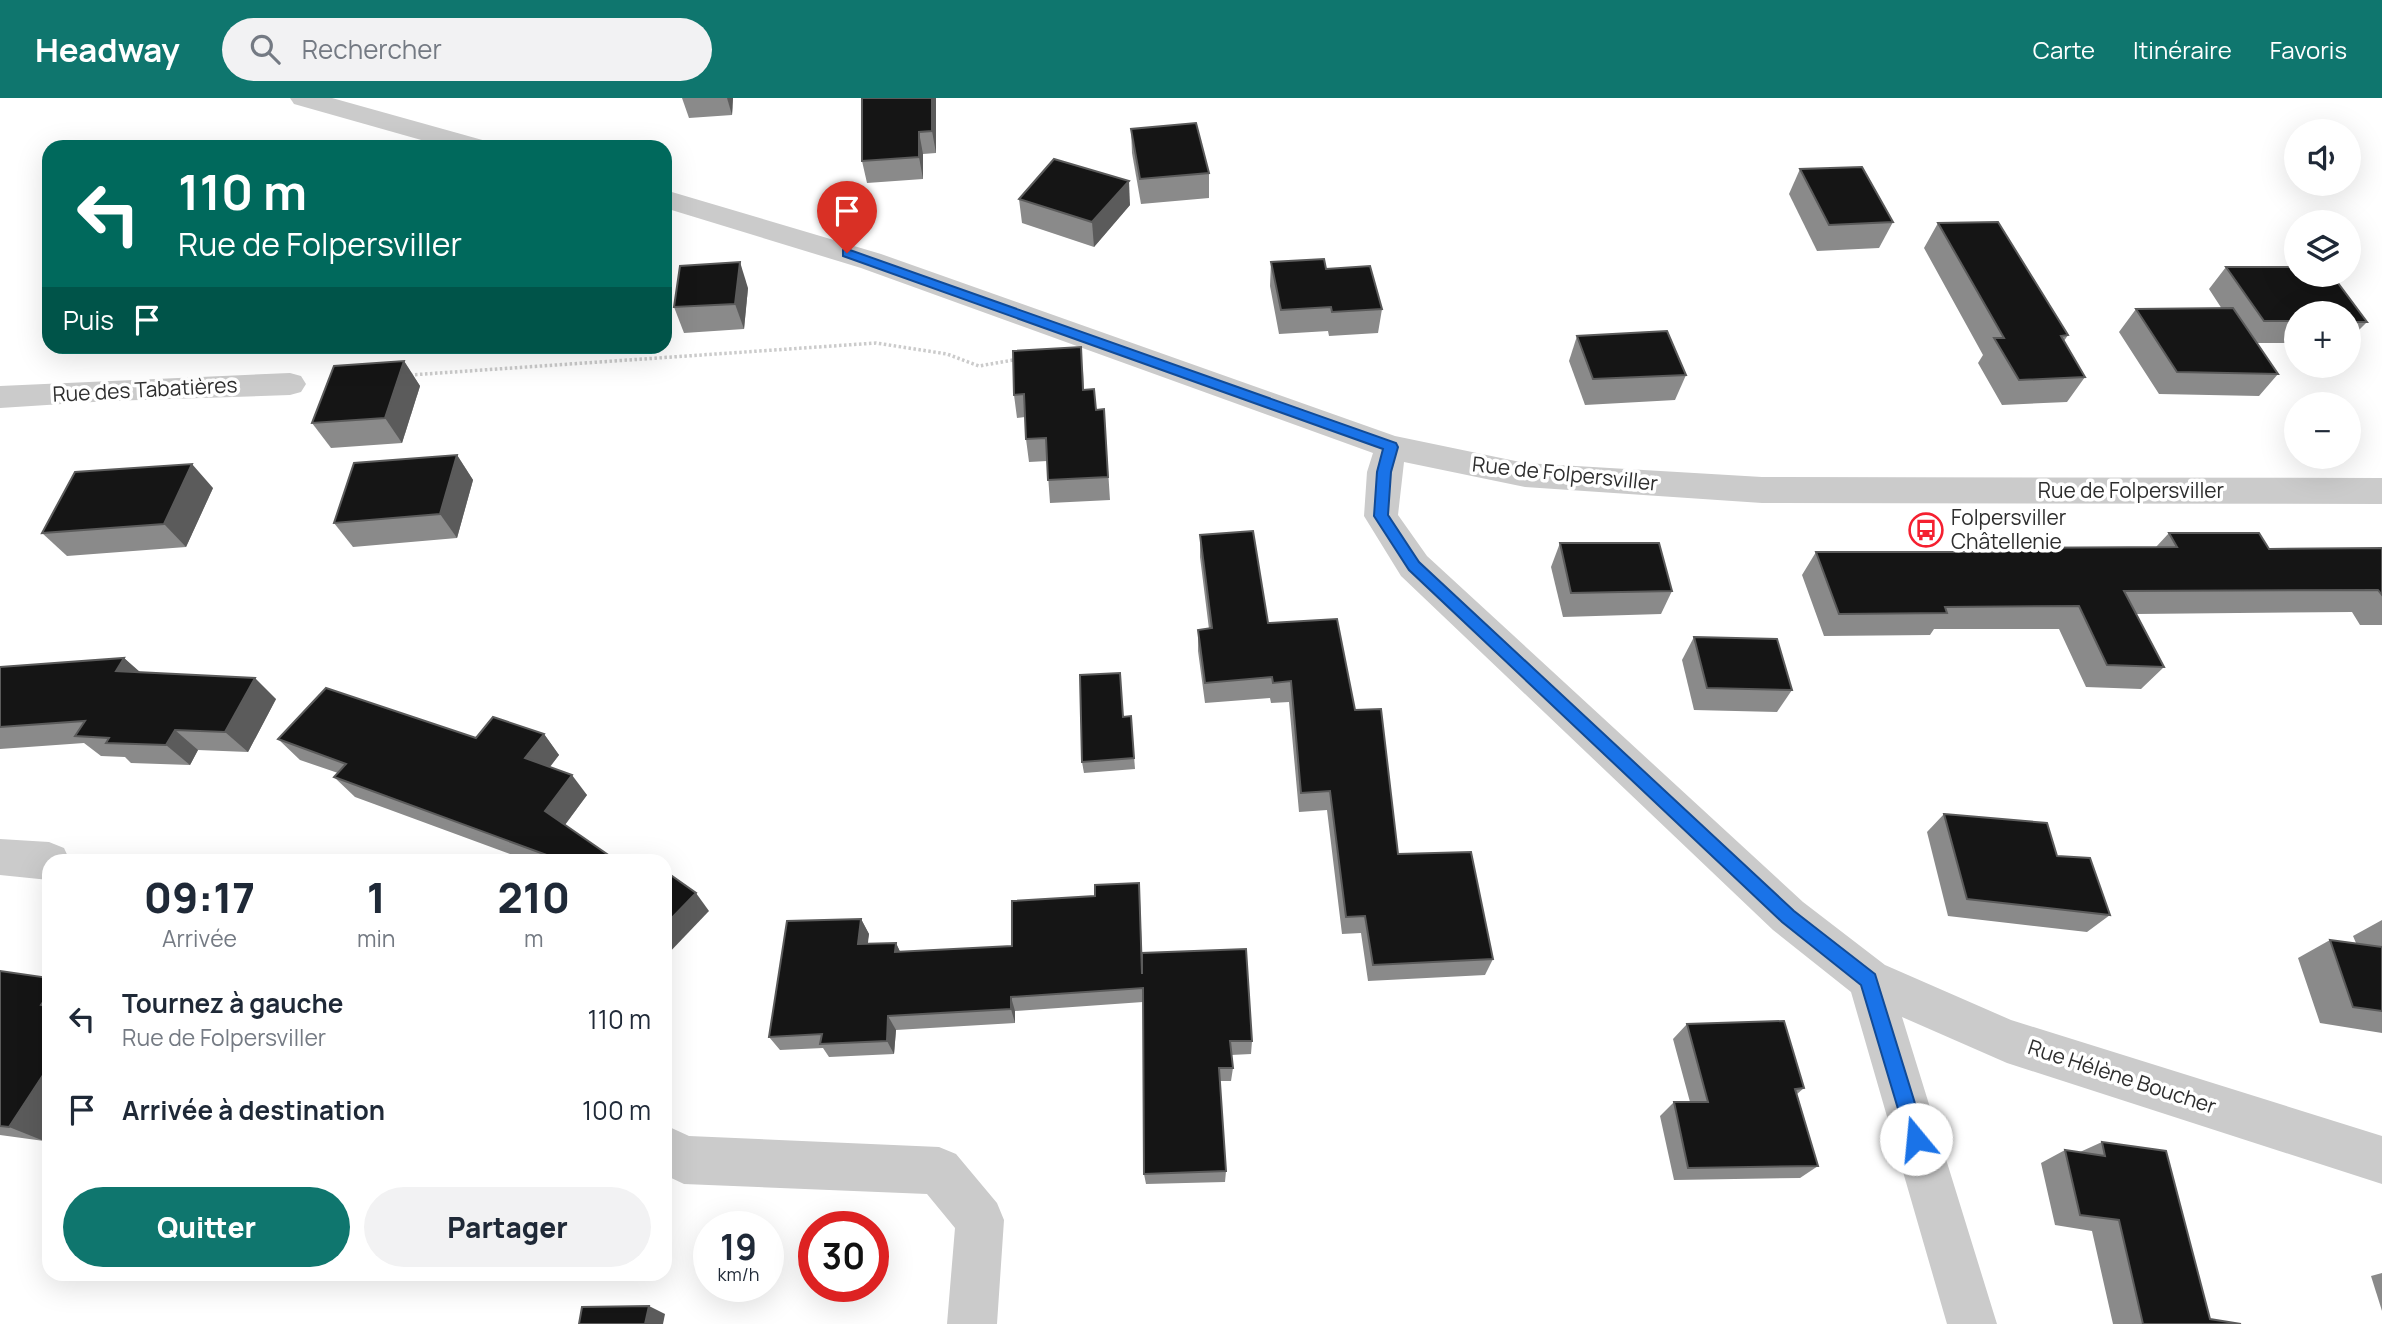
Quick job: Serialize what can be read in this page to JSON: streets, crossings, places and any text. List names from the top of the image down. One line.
{"streets":{"street":["Rue des Tabatières","Rue de Folpersviller","Rue Hélène Boucher"]},"crossings":[["Rue de Folpersviller","Rue Hélène Boucher"]],"places":{"bus stop":["Folpersviller Châtellenie"]},"page":{"header":"Headway","search":"Rechercher","nav":["Carte","Itinéraire","Favoris"],"map_buttons":["+","−"],"turn":["110 m","Rue de Folpersviller"],"then":"Puis","eta":["09:17","Arrivée","1","min","210","m"],"list":[{"name":"Tournez à gauche","note":"Rue de Folpersviller","value":"110 m"},{"name":"Arrivée à destination","value":"100 m"}],"buttons":["Quitter","Partager"],"speed":"19 km/h","limit":"30"}}
